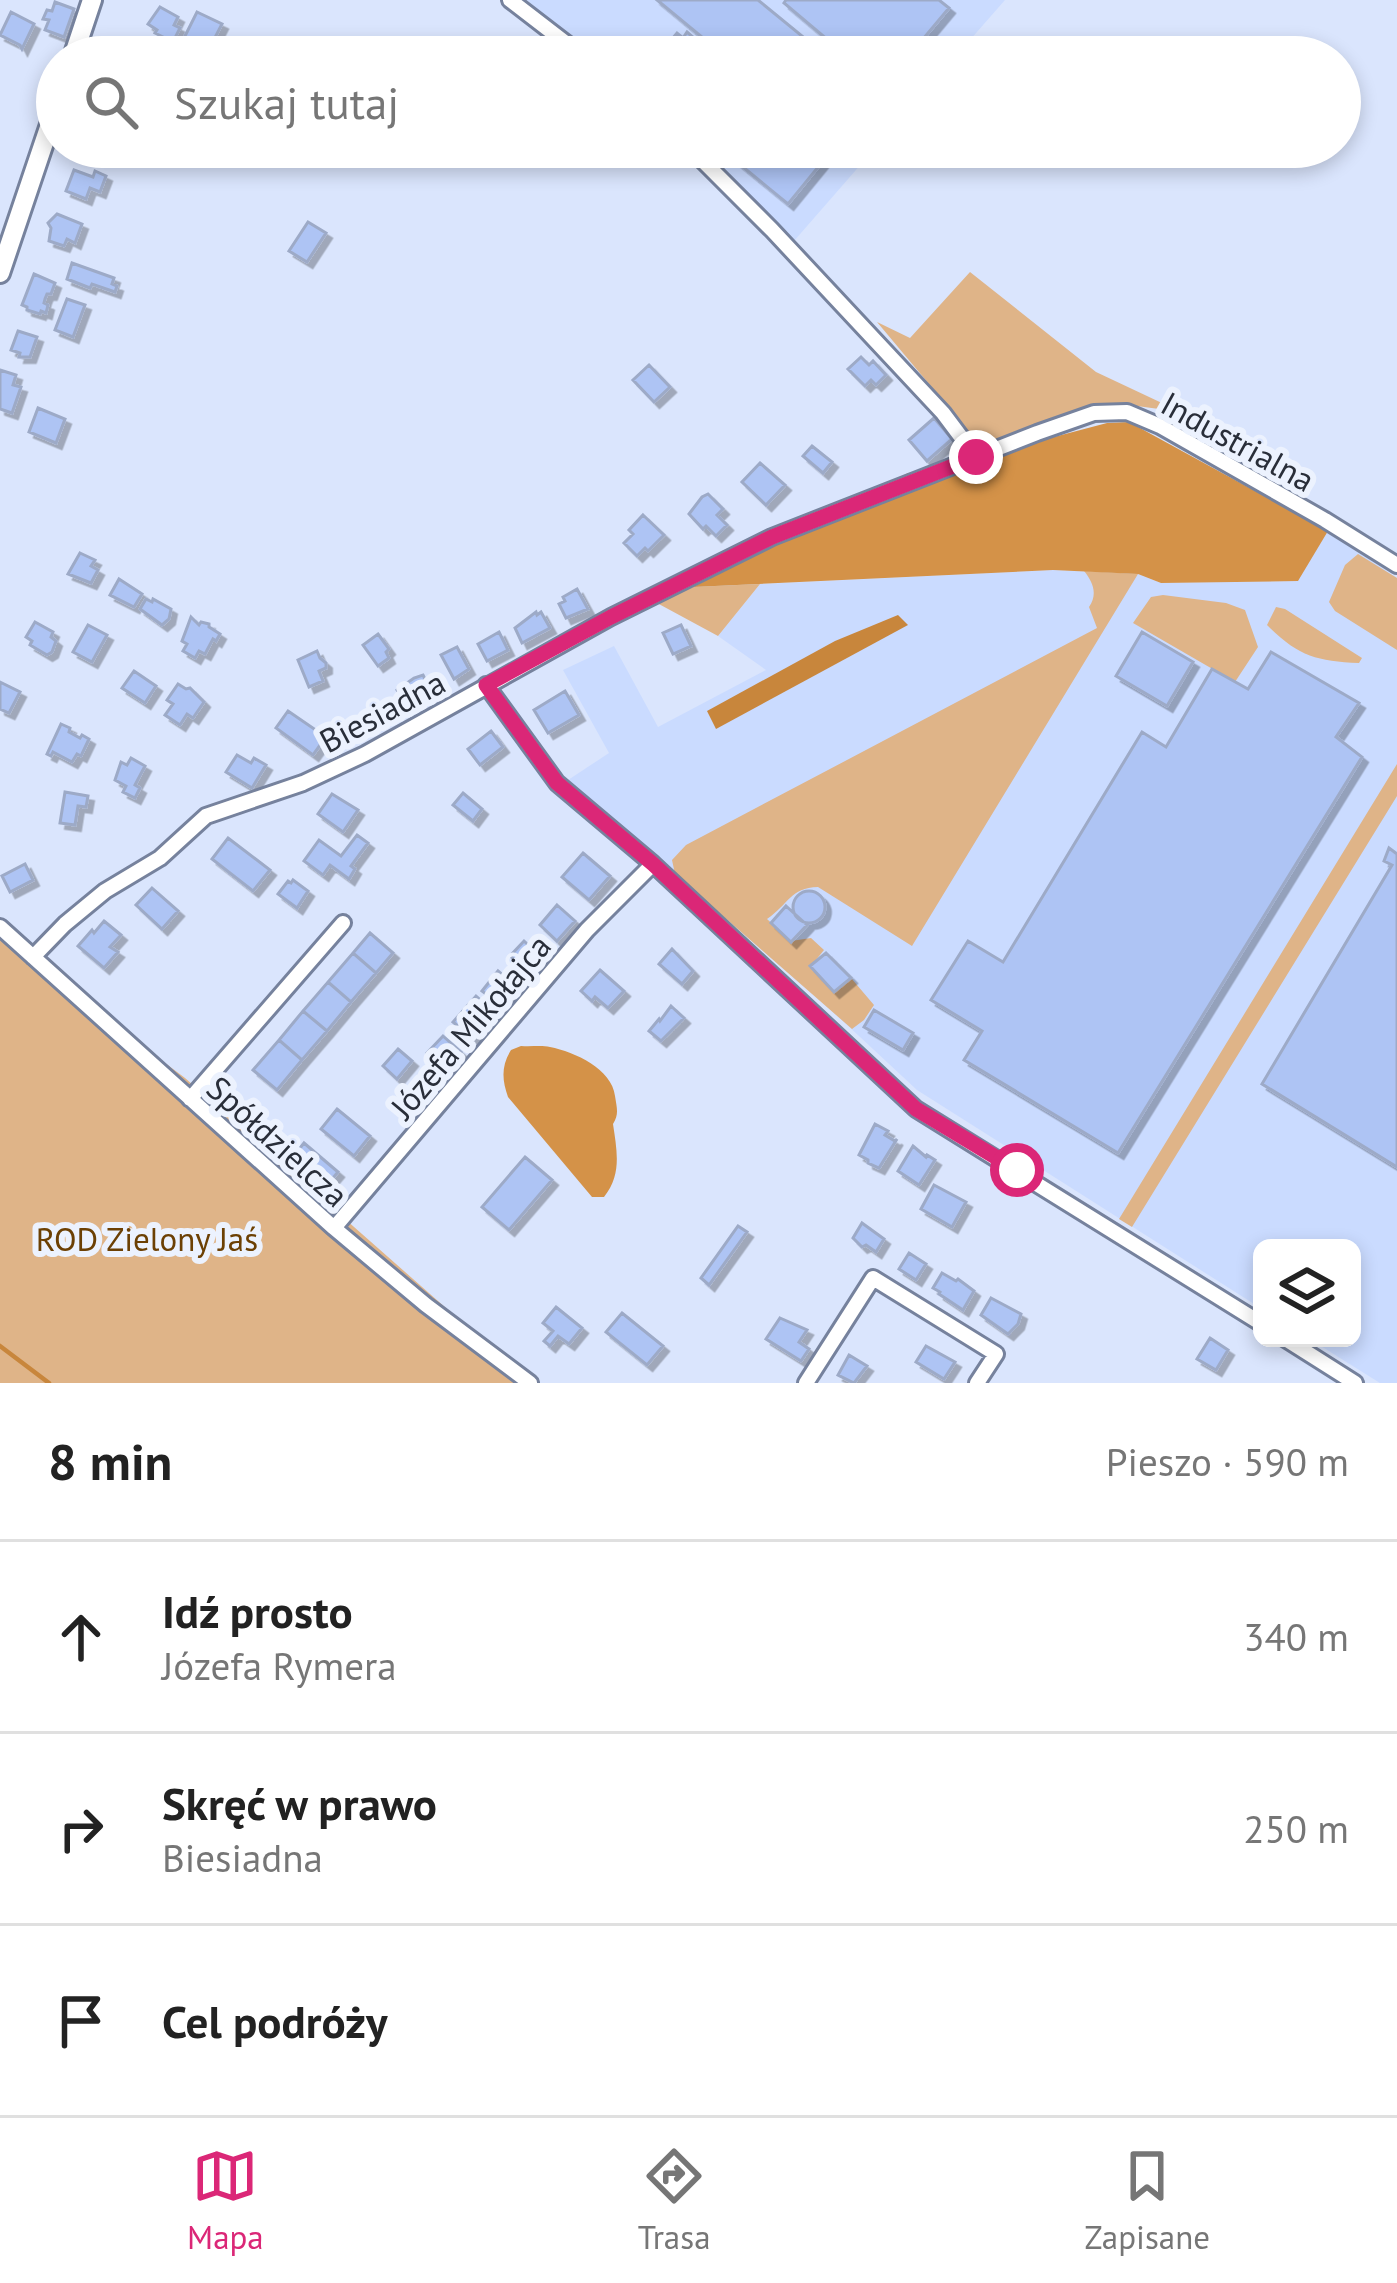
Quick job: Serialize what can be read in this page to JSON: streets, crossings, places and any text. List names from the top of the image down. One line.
{"streets":{"street":["Industrialna","Biesiadna","Józefa Mikołajca","Spółdzielcza"]},"crossings":[["Industrialna","Biesiadna"],["Biesiadna","Spółdzielcza"],["Józefa Mikołajca","Spółdzielcza"]],"parks":["ROD Zielony Jaś"],"page":{"search":"Szukaj tutaj","heading":["8 min","Pieszo · 590 m"],"list":[["Idź prosto","Józefa Rymera","340 m"],["Skręć w prawo","Biesiadna","250 m"],"Cel podróży"],"nav":["Mapa","Trasa","Zapisane"]}}
